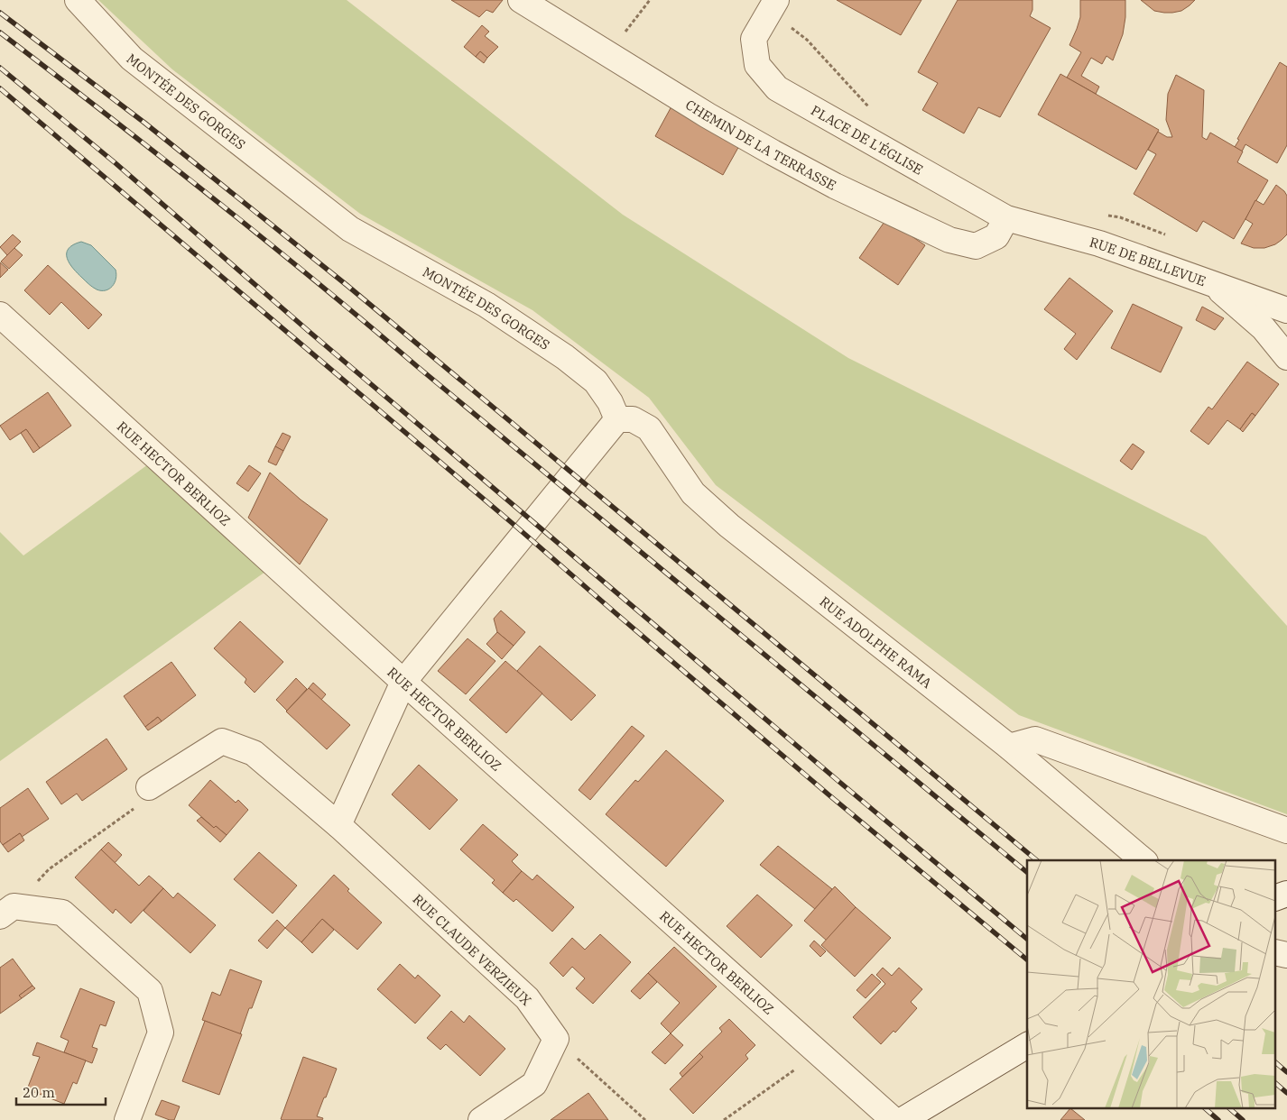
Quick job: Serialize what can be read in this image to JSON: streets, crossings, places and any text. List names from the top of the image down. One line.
{"streets":{"street":["MONTÉE DES GORGES","PLACE DE L'ÉGLISE","CHEMIN DE LA TERRASSE","RUE DE BELLEVUE","RUE HECTOR BERLIOZ","RUE ADOLPHE RAMA","RUE CLAUDE VERZIEUX"]},"crossings":[["MONTÉE DES GORGES","RUE ADOLPHE RAMA"],["PLACE DE L'ÉGLISE","CHEMIN DE LA TERRASSE"],["PLACE DE L'ÉGLISE","RUE DE BELLEVUE"],["CHEMIN DE LA TERRASSE","RUE DE BELLEVUE"]],"scale_bar":"20 m"}
